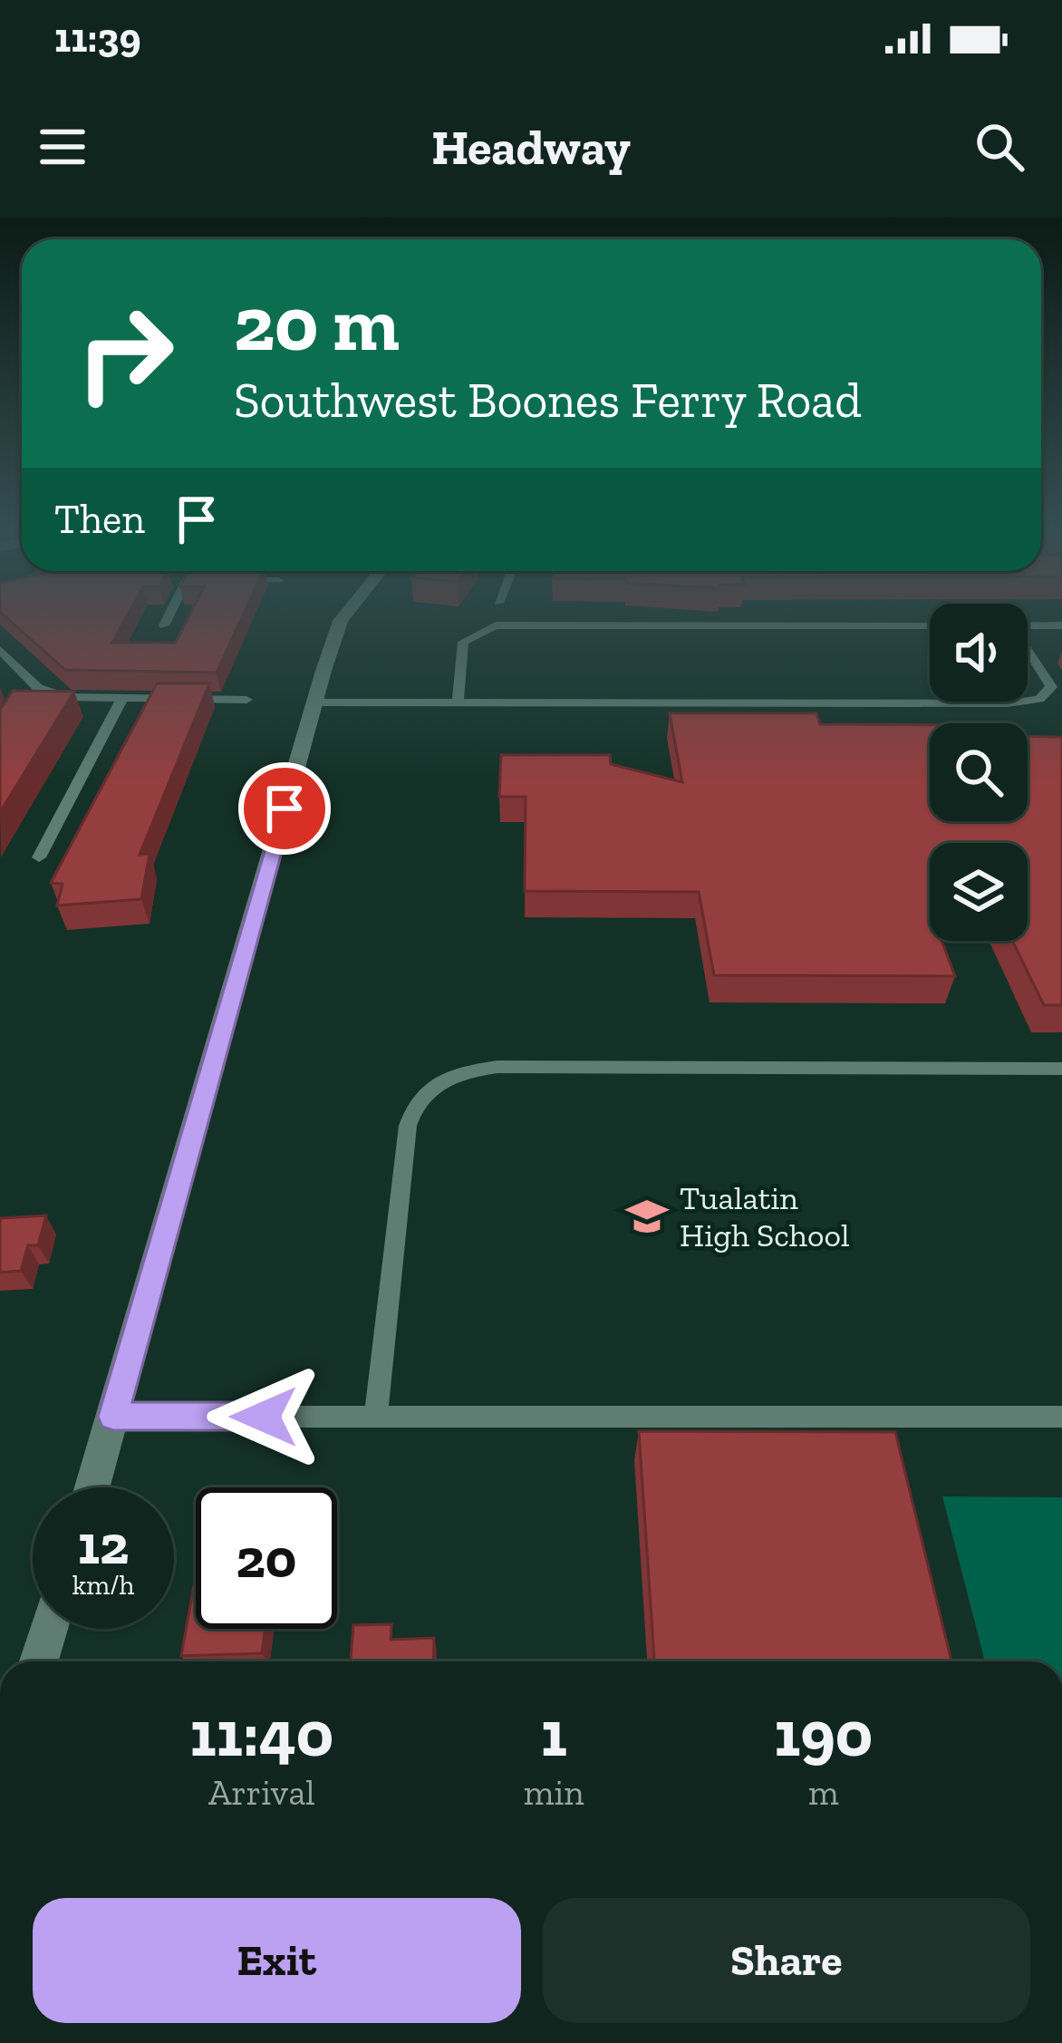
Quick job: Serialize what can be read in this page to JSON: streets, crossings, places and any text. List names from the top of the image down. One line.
{"places":{"school or university":["Tualatin High School"]},"page":{"status":"11:39","header":"Headway","turn":["20 m","Southwest Boones Ferry Road"],"then":"Then","speed":"12 km/h","limit":"20","eta":["11:40","Arrival","1","min","190","m"],"buttons":["Exit","Share"]}}
